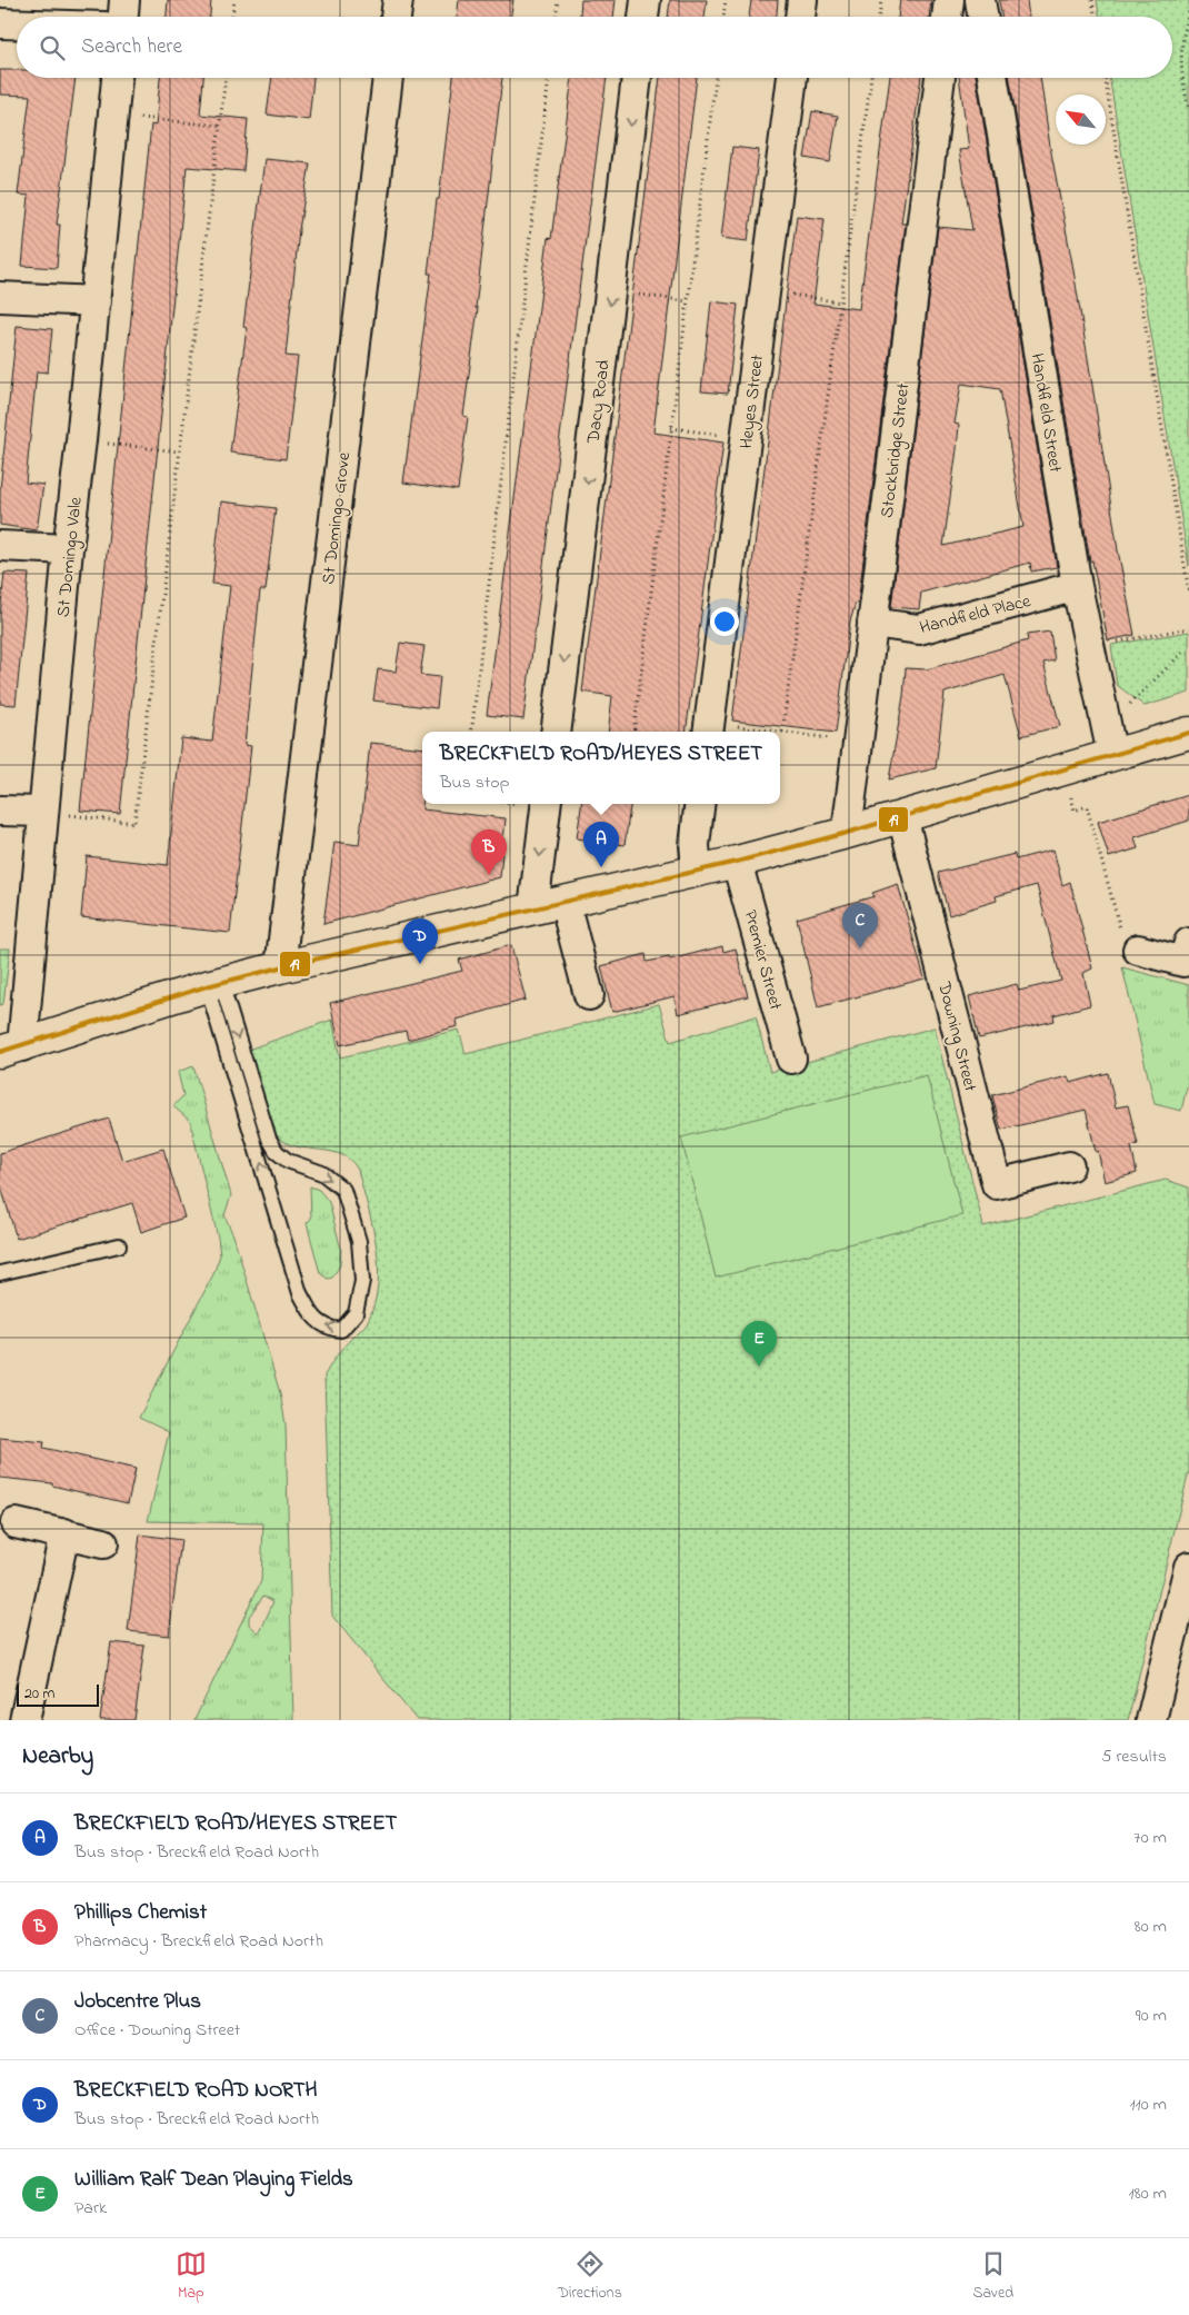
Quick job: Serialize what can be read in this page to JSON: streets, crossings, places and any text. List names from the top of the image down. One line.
{"streets":{"street":["Dacy Road","Heyes Street","Handfield Street","Stockbridge Street","St Domingo Grove","St Domingo Vale","Handfield Place","Premier Street","Downing Street"]},"crossings":[["Handfield Street","Handfield Place"],["Stockbridge Street","Handfield Place"]],"one_way":["Dacy Road"],"lines":["transit line 19"],"scale_bar":"20 m","north":"top left","page":{"search":"Search here","popup":["BRECKFIELD ROAD/HEYES STREET","Bus stop"],"pins":["A","B","C","D","E"],"scale":"20 m","heading":["Nearby","5 results"],"list":[{"mark":"A","name":"BRECKFIELD ROAD/HEYES STREET","note":"Bus stop · Breckfield Road North","value":"70 m"},{"mark":"B","name":"Phillips Chemist","note":"Pharmacy · Breckfield Road North","value":"80 m"},{"mark":"C","name":"Jobcentre Plus","note":"Office · Downing Street","value":"90 m"},{"mark":"D","name":"BRECKFIELD ROAD NORTH","note":"Bus stop · Breckfield Road North","value":"110 m"},{"mark":"E","name":"William Ralf Dean Playing Fields","note":"Park","value":"180 m"}],"nav":["Map","Directions","Saved"]}}
